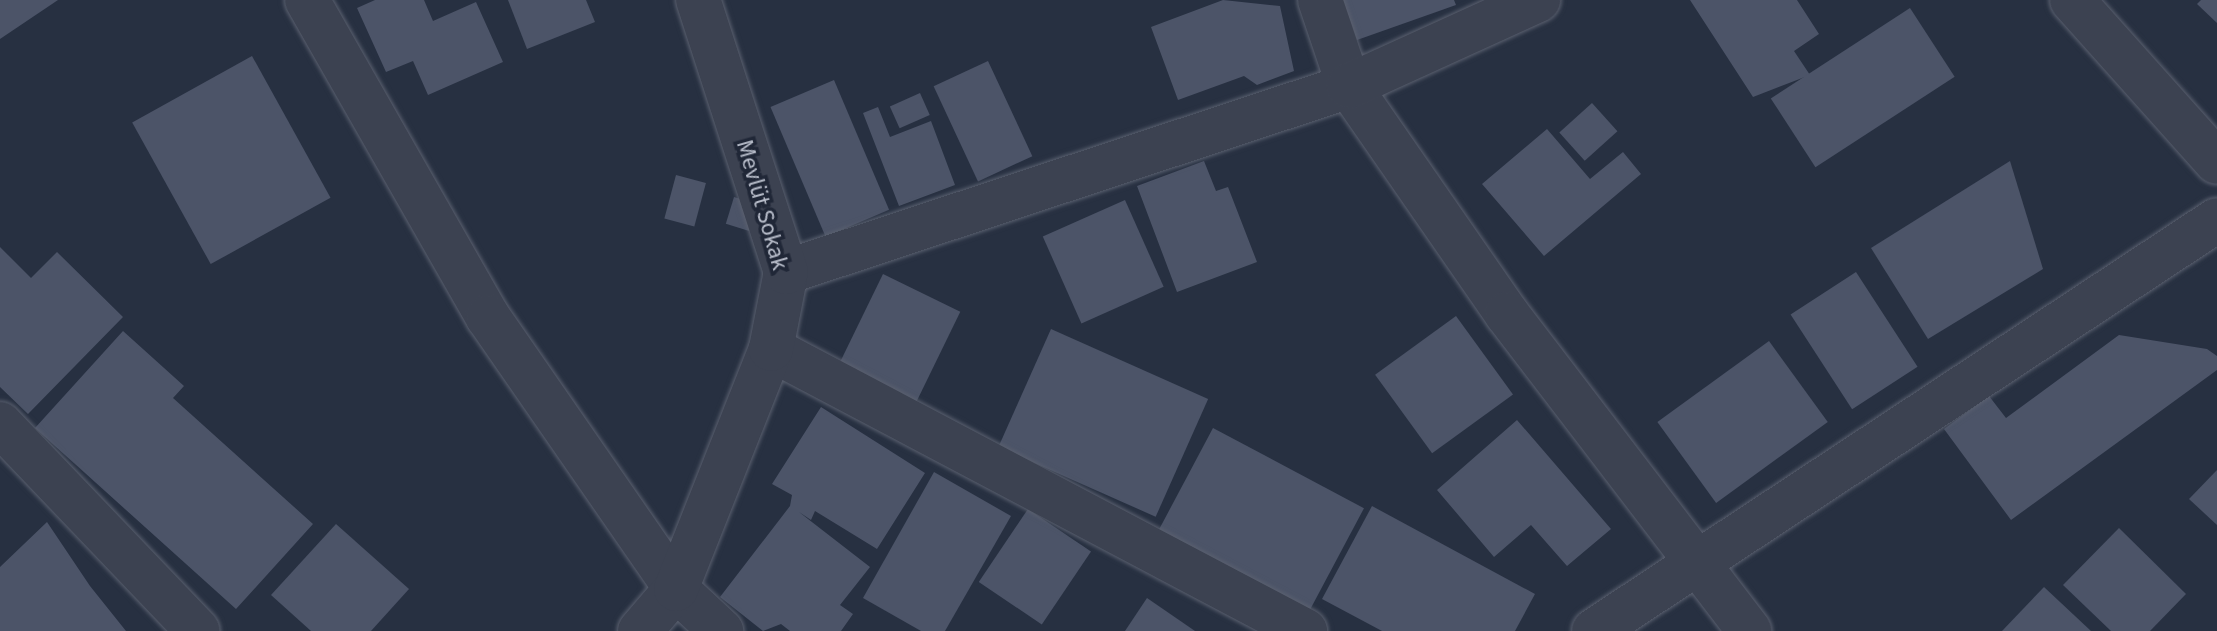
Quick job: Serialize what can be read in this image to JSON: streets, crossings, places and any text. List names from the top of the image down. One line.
{"streets":{"street":["Mevlüt Sokak"]}}
